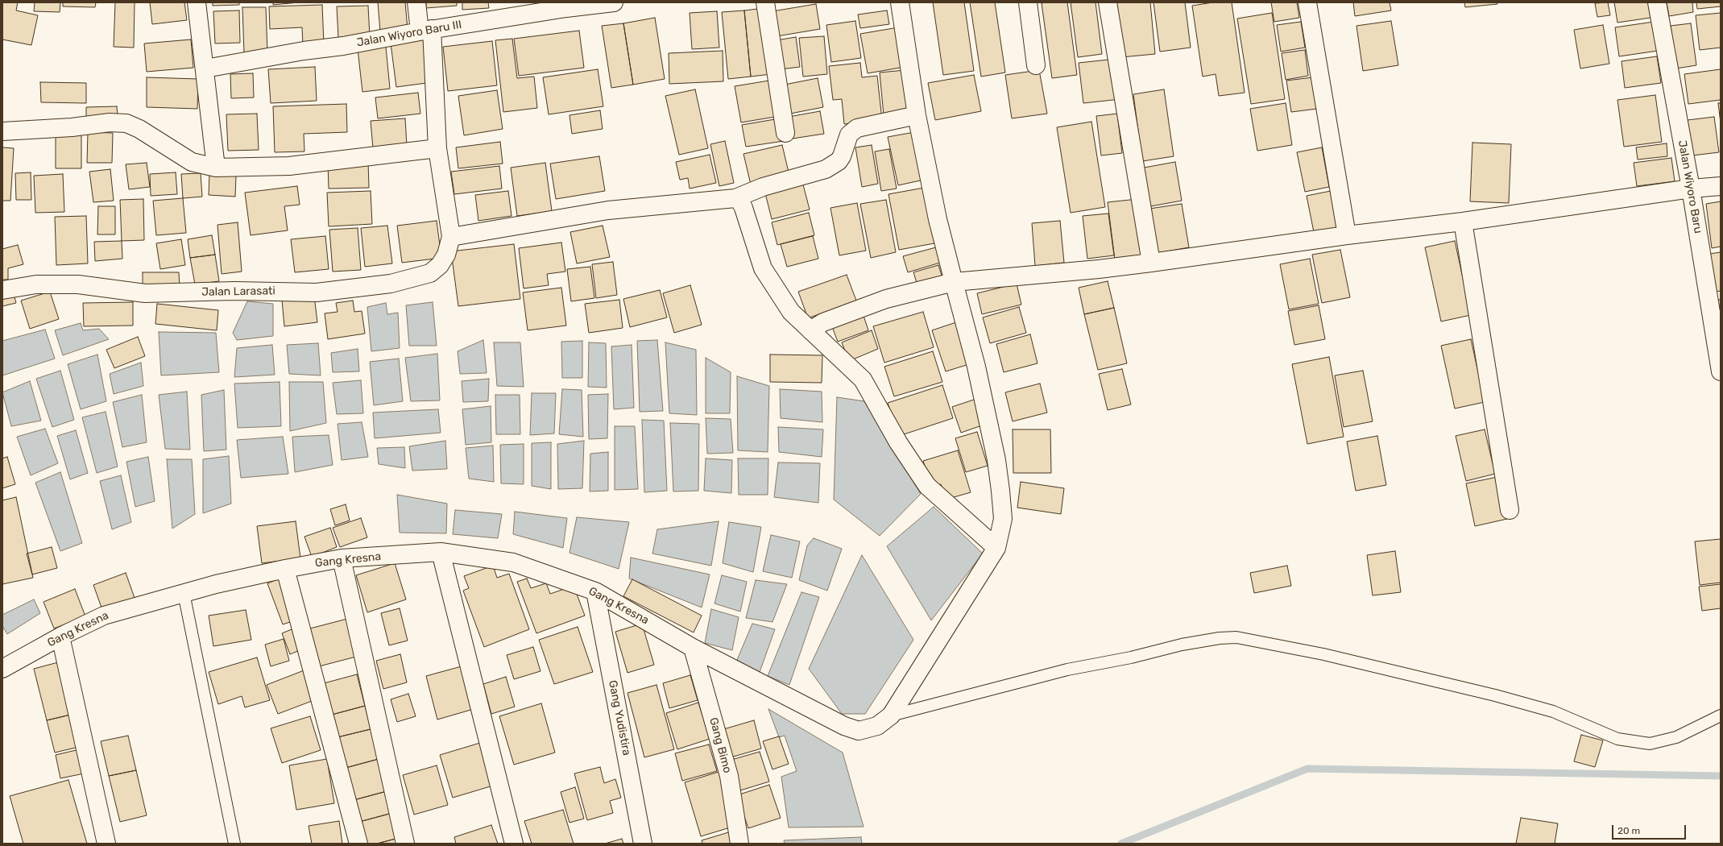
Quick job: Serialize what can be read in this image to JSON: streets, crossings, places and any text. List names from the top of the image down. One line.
{"streets":{"street":["Jalan Wiyoro Baru III","Jalan Wiyoro Baru","Jalan Larasati","Gang Kresna","Gang Yudistira","Gang Bimo"]},"crossings":[["Gang Kresna","Gang Yudistira"],["Gang Kresna","Gang Bimo"]],"scale_bar":"20 m"}
